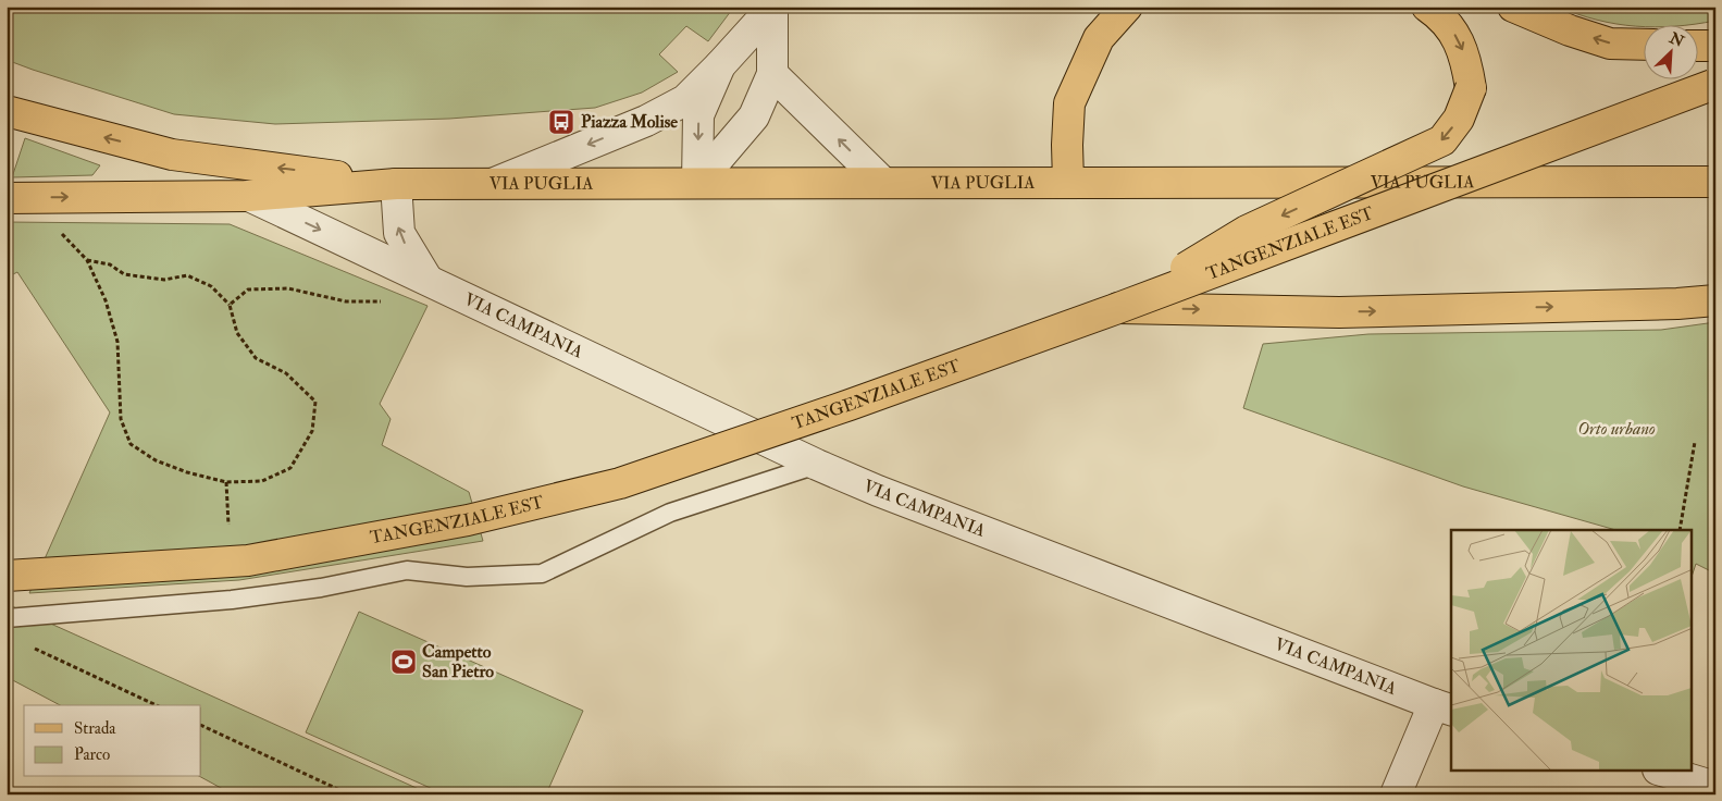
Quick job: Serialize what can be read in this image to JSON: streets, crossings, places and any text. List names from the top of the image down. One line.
{"streets":{"main road":["VIA PUGLIA","TANGENZIALE EST"],"street":["VIA CAMPANIA"]},"crossings":[["VIA PUGLIA","VIA CAMPANIA"]],"parks":["Orto urbano"],"places":{"bus stop":["Piazza Molise"],"sports":["Campetto San Pietro"]},"legend":["Strada","Parco"],"north":"top right"}
